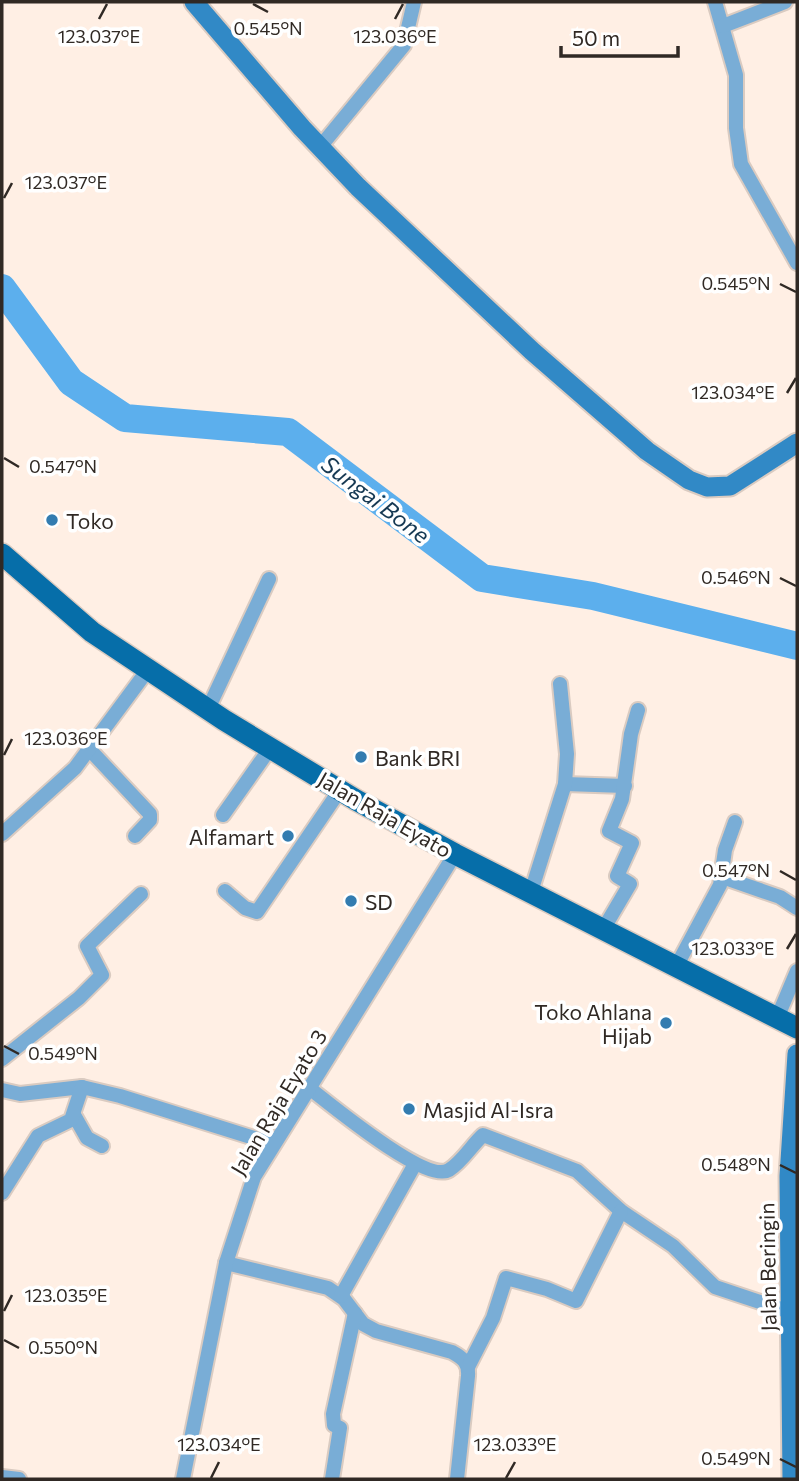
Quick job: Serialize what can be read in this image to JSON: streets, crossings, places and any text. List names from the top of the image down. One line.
{"streets":{"main road":["Jalan Raja Eyato"],"street":["Jalan Raja Eyato 3","Jalan Beringin"]},"crossings":[["Jalan Raja Eyato","Jalan Raja Eyato 3"]],"water":["Sungai Bone"],"places":["Toko","Bank BRI","Alfamart","SD","Toko Ahlana Hijab","Masjid Al-Isra"],"scale_bar":"50 m","coordinates":["0.545°N","123.037°E","123.036°E","123.034°E","0.547°N","0.546°N","123.033°E","0.549°N","0.548°N","123.035°E","0.550°N"]}
